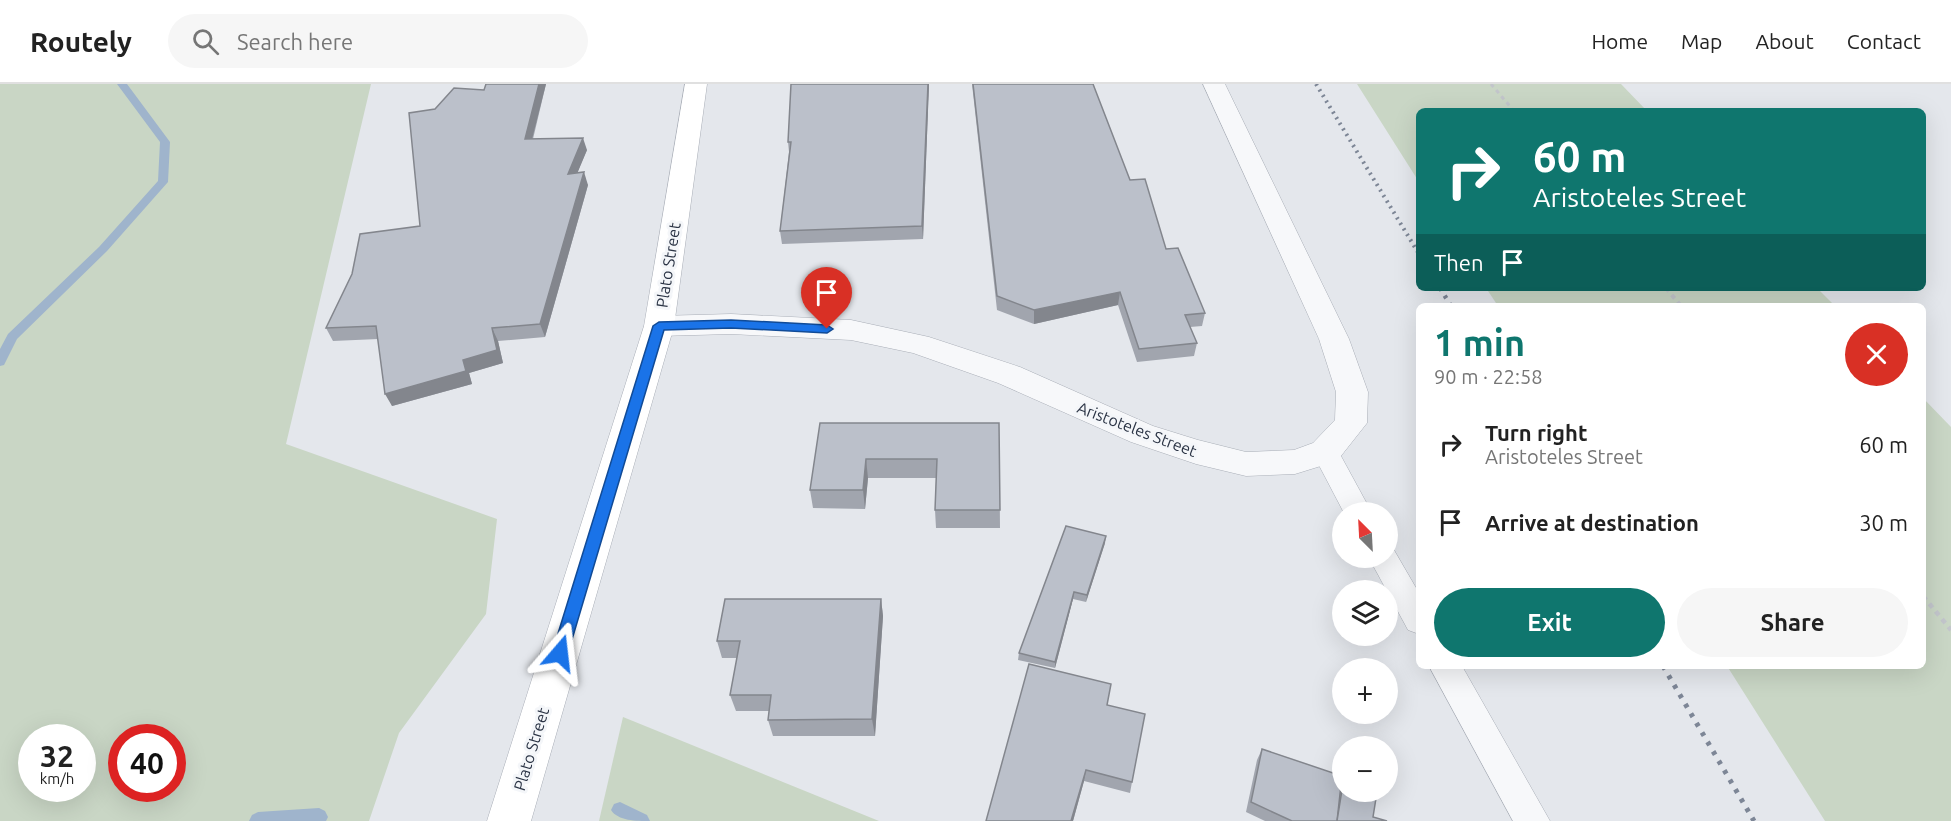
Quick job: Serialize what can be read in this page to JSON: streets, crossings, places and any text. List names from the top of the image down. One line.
{"streets":{"street":["Plato Street","Aristoteles Street"]},"crossings":[["Plato Street","Aristoteles Street"]],"north":"top left","page":{"header":"Routely","search":"Search here","nav":["Home","Map","About","Contact"],"turn":["60 m","Aristoteles Street"],"then":"Then","heading":["1 min","90 m · 22:58"],"list":[{"name":"Turn right","note":"Aristoteles Street","value":"60 m"},{"name":"Arrive at destination","value":"30 m"}],"map_buttons":["+","−"],"buttons":["Exit","Share"],"speed":"32 km/h","limit":"40"}}
